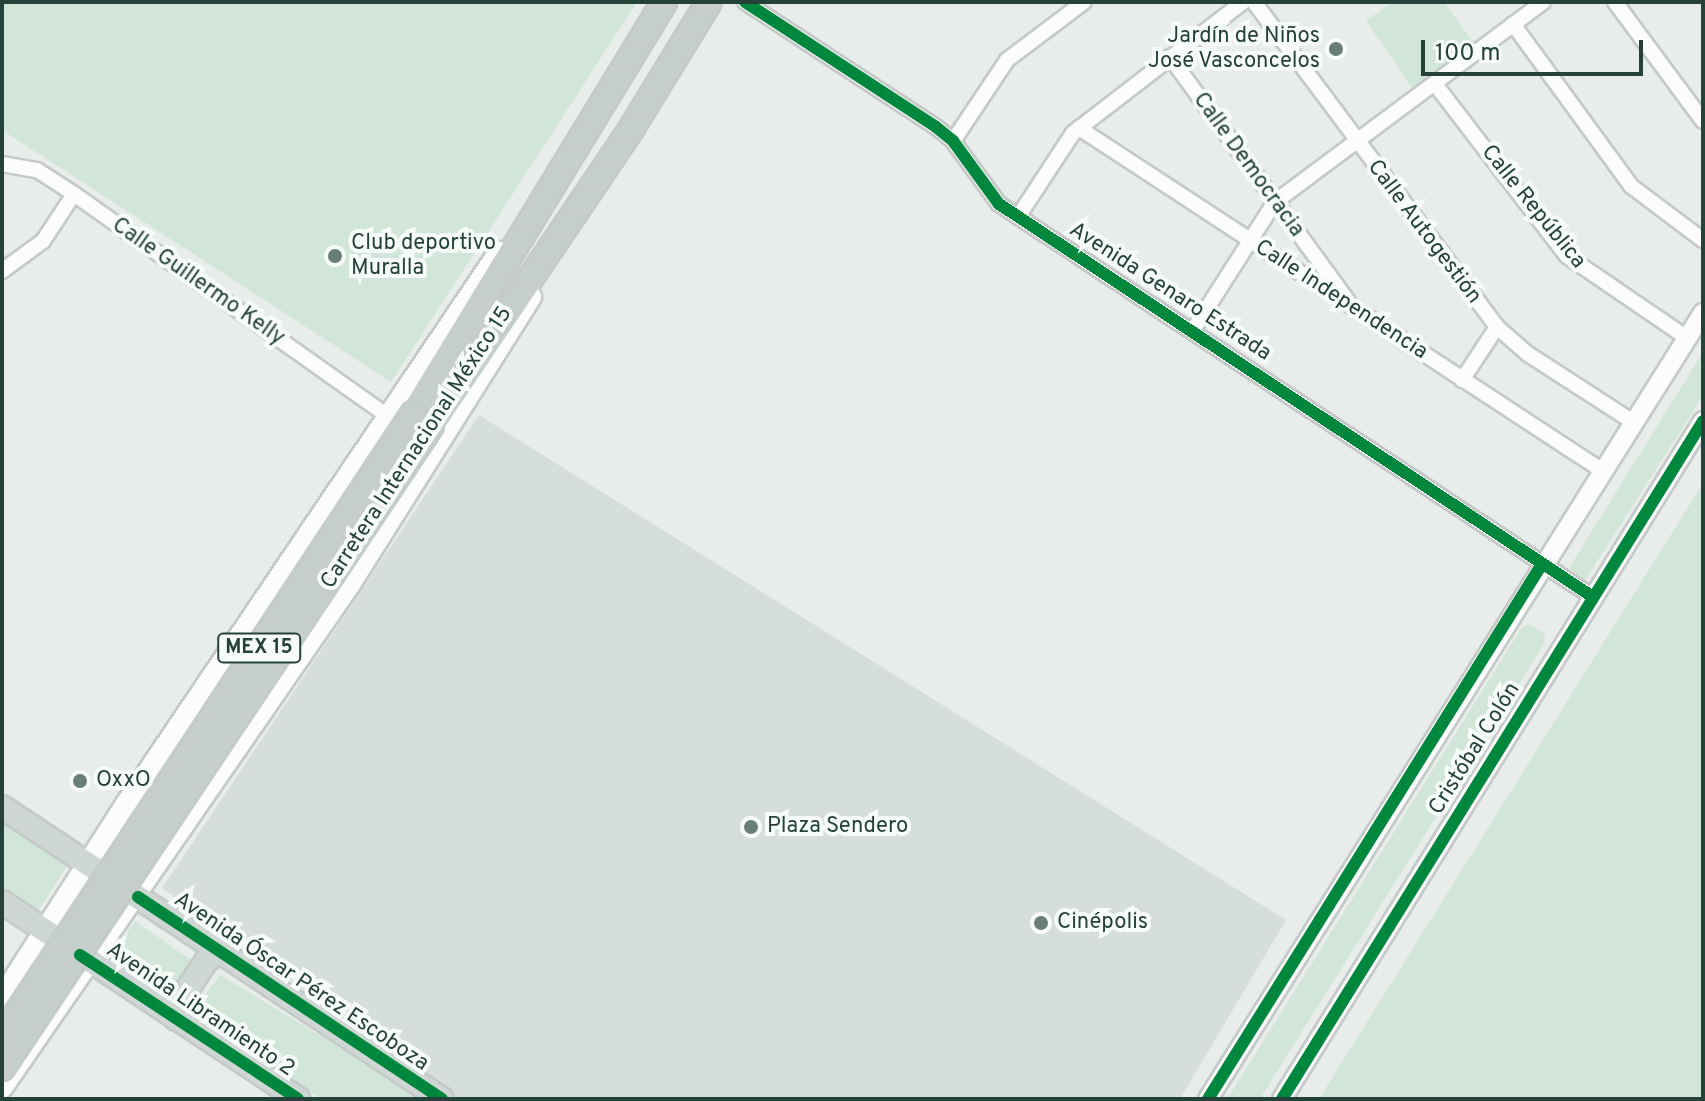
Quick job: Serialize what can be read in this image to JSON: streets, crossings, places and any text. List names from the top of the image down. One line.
{"streets":{"highway":["Carretera Internacional México 15","MEX 15"],"main road":["Avenida Óscar Pérez Escoboza","Avenida Libramiento 2"],"street":["Calle Democracia","Calle República","Calle Autogestión","Calle Guillermo Kelly","Avenida Genaro Estrada","Calle Independencia","Cristóbal Colón"]},"crossings":[["Calle Democracia","Calle Independencia"],["Calle República","Cristóbal Colón"],["Calle Autogestión","Cristóbal Colón"],["Avenida Genaro Estrada","Cristóbal Colón"],["Calle Independencia","Cristóbal Colón"],["Carretera Internacional México 15","MEX 15"],["Carretera Internacional México 15","Avenida Óscar Pérez Escoboza"],["MEX 15","Avenida Óscar Pérez Escoboza"]],"places":["Jardín de Niños José Vasconcelos","Club deportivo Muralla","OxxO","Plaza Sendero","Cinépolis"],"scale_bar":"100 m"}
